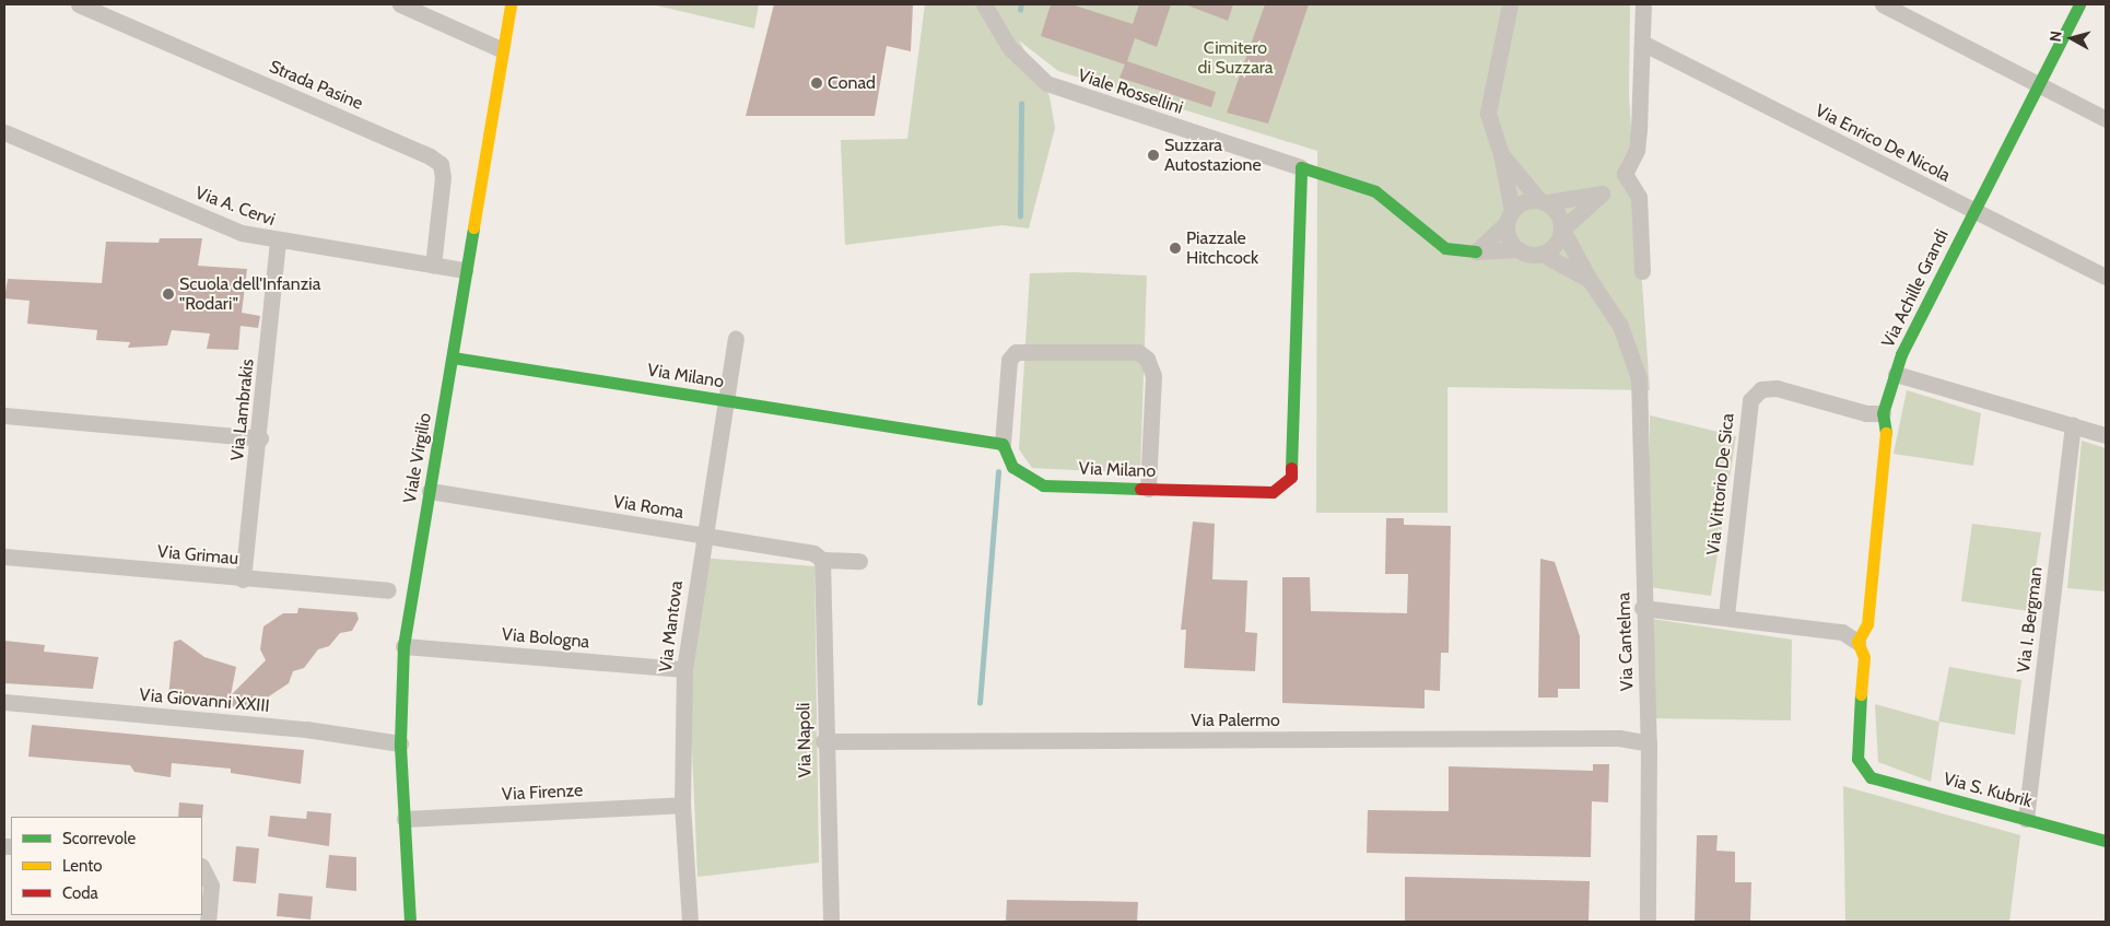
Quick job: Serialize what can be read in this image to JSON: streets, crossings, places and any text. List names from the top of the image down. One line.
{"streets":{"street":["Strada Pasine","Viale Rossellini","Via Enrico De Nicola","Via A. Cervi","Via Achille Grandi","Via Milano","Via Lambrakis","Viale Virgilio","Via Vittorio De Sica","Via Roma","Via Grimau","Via I. Bergman","Via Mantova","Via Bologna","Via Cantelma","Via Giovanni XXIII","Via Palermo","Via Napoli","Via S. Kubrik","Via Firenze"]},"crossings":[["Strada Pasine","Via A. Cervi"],["Viale Rossellini","Via Milano"],["Via Enrico De Nicola","Via Achille Grandi"],["Via A. Cervi","Via Lambrakis"],["Via A. Cervi","Viale Virgilio"],["Via Achille Grandi","Via Vittorio De Sica"],["Via Achille Grandi","Via S. Kubrik"],["Via Milano","Viale Virgilio"],["Via Milano","Via Mantova"],["Via Lambrakis","Via Grimau"],["Viale Virgilio","Via Roma"],["Viale Virgilio","Via Bologna"],["Viale Virgilio","Via Giovanni XXIII"],["Viale Virgilio","Via Firenze"],["Via Roma","Via Mantova"],["Via Roma","Via Napoli"],["Via I. Bergman","Via S. Kubrik"],["Via Mantova","Via Bologna"],["Via Mantova","Via Firenze"],["Via Cantelma","Via Palermo"],["Via Palermo","Via Napoli"]],"parks":["Cimitero di Suzzara"],"places":["Conad","Suzzara Autostazione","Piazzale Hitchcock","Scuola dell'Infanzia \"Rodari\""],"legend":["Scorrevole","Lento","Coda"],"north":"left"}
